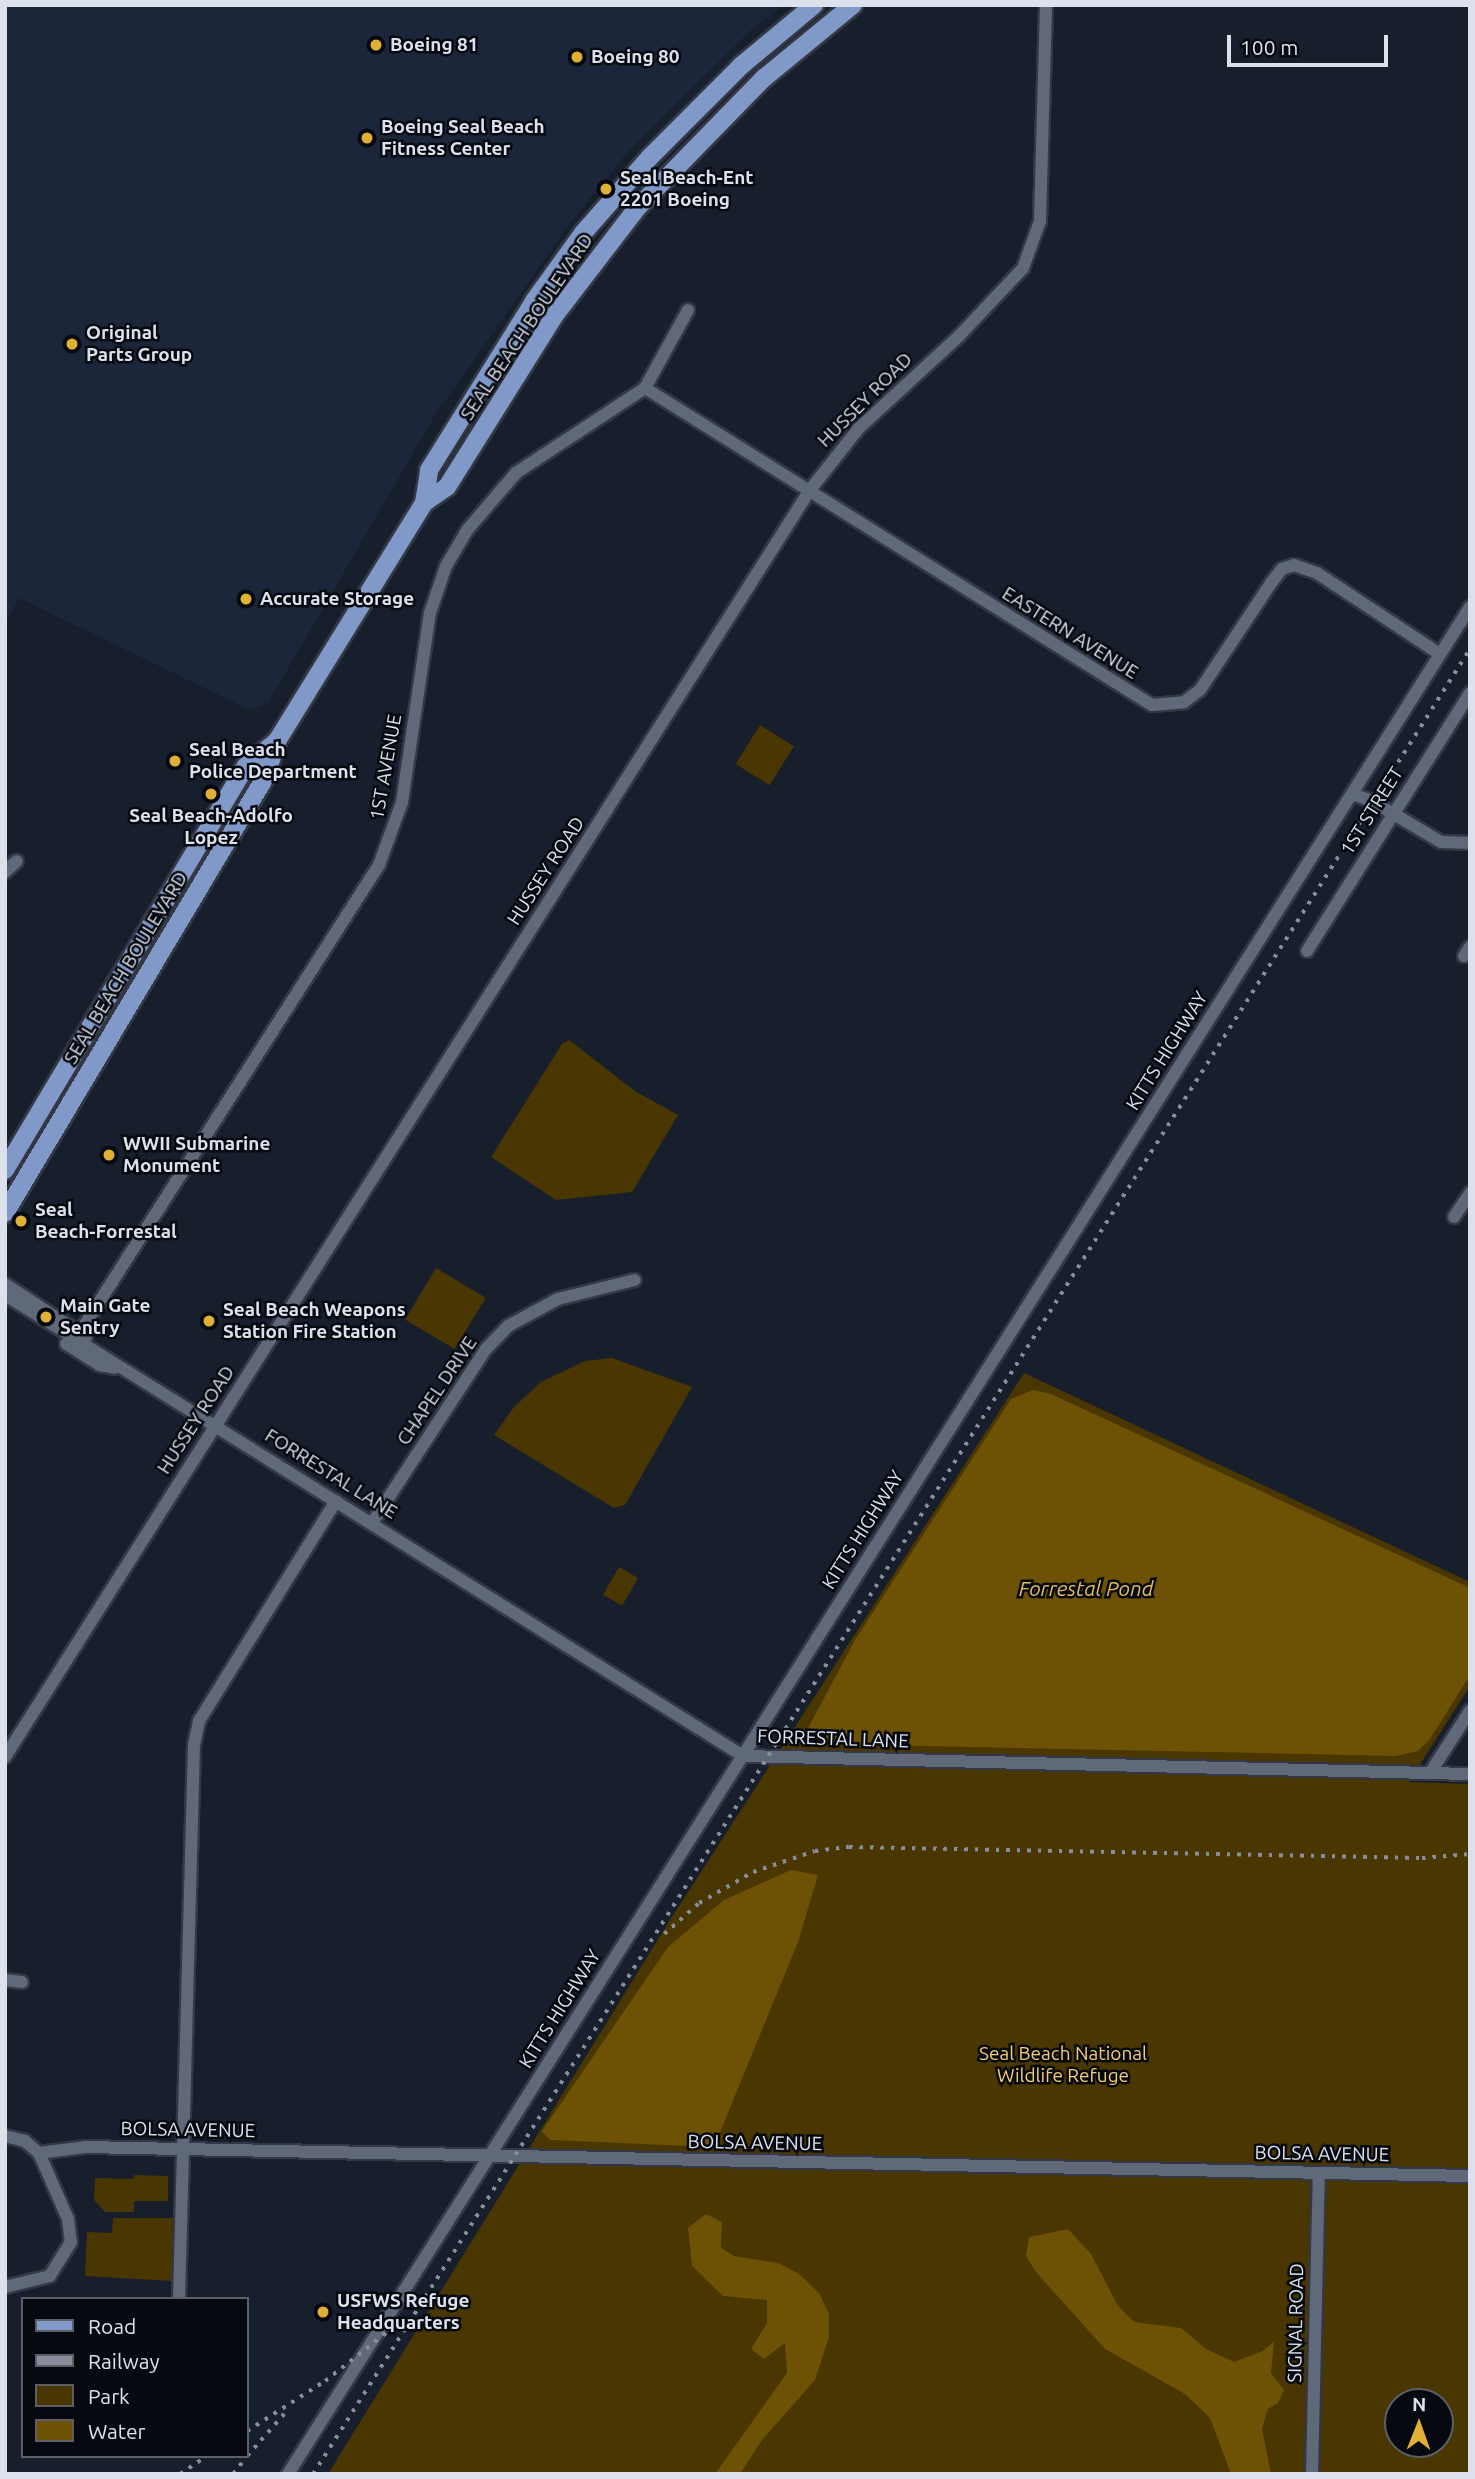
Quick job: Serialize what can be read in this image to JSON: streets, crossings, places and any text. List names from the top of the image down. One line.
{"streets":{"main road":["SEAL BEACH BOULEVARD"],"street":["HUSSEY ROAD","EASTERN AVENUE","1ST AVENUE","1ST STREET","KITTS HIGHWAY","CHAPEL DRIVE","FORRESTAL LANE","BOLSA AVENUE","SIGNAL ROAD"]},"crossings":[["HUSSEY ROAD","EASTERN AVENUE"],["HUSSEY ROAD","FORRESTAL LANE"],["EASTERN AVENUE","1ST AVENUE"],["EASTERN AVENUE","KITTS HIGHWAY"],["1ST AVENUE","FORRESTAL LANE"],["KITTS HIGHWAY","FORRESTAL LANE"],["KITTS HIGHWAY","BOLSA AVENUE"],["CHAPEL DRIVE","FORRESTAL LANE"],["BOLSA AVENUE","SIGNAL ROAD"]],"water":["Forrestal Pond"],"parks":["Seal Beach National Wildlife Refuge"],"places":["Boeing 81","Boeing 80","Boeing Seal Beach Fitness Center","Seal Beach-Ent 2201 Boeing","Original Parts Group","Accurate Storage","Seal Beach Police Department","Seal Beach-Adolfo Lopez","WWII Submarine Monument","Seal Beach-Forrestal","Main Gate Sentry","Seal Beach Weapons Station Fire Station","USFWS Refuge Headquarters"],"legend":["Road","Railway","Park","Water"],"scale_bar":"100 m","north":"top"}
